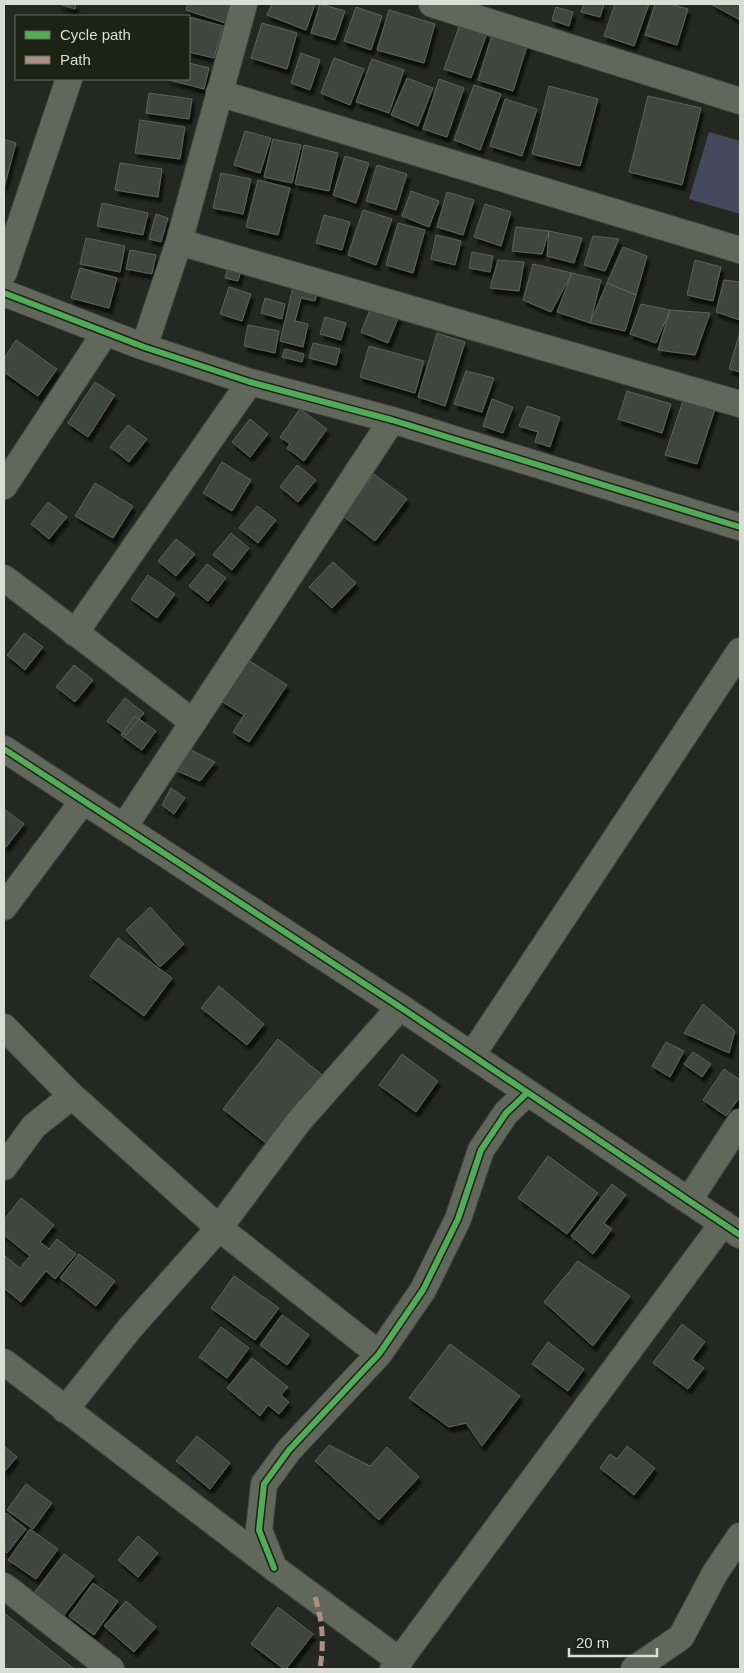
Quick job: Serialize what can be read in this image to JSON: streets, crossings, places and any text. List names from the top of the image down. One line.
{"legend":["Cycle path","Path"],"scale_bar":"20 m"}
